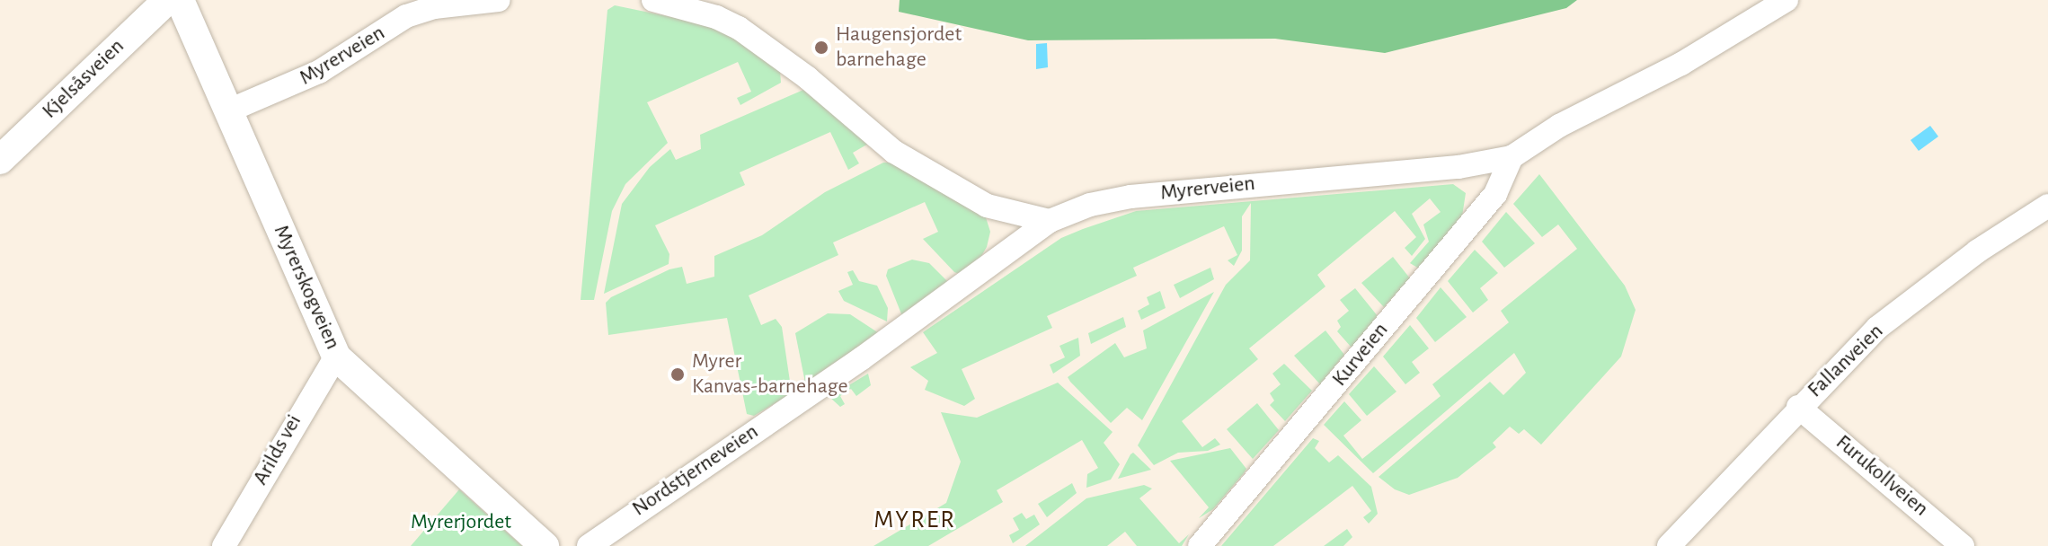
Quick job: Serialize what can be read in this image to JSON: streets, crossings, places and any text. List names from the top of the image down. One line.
{"streets":{"street":["Myrerveien","Kjelsåsveien","Myrerskogveien","Kurveien","Fallanveien","Arilds vei","Nordstjerneveien","Furukollveien"]},"crossings":[["Myrerveien","Myrerskogveien"],["Myrerveien","Kurveien"],["Myrerveien","Nordstjerneveien"],["Myrerskogveien","Arilds vei"],["Fallanveien","Furukollveien"]],"districts":["MYRER"],"parks":["Myrerjordet"],"places":["Haugensjordet barnehage","Myrer Kanvas-barnehage"]}
